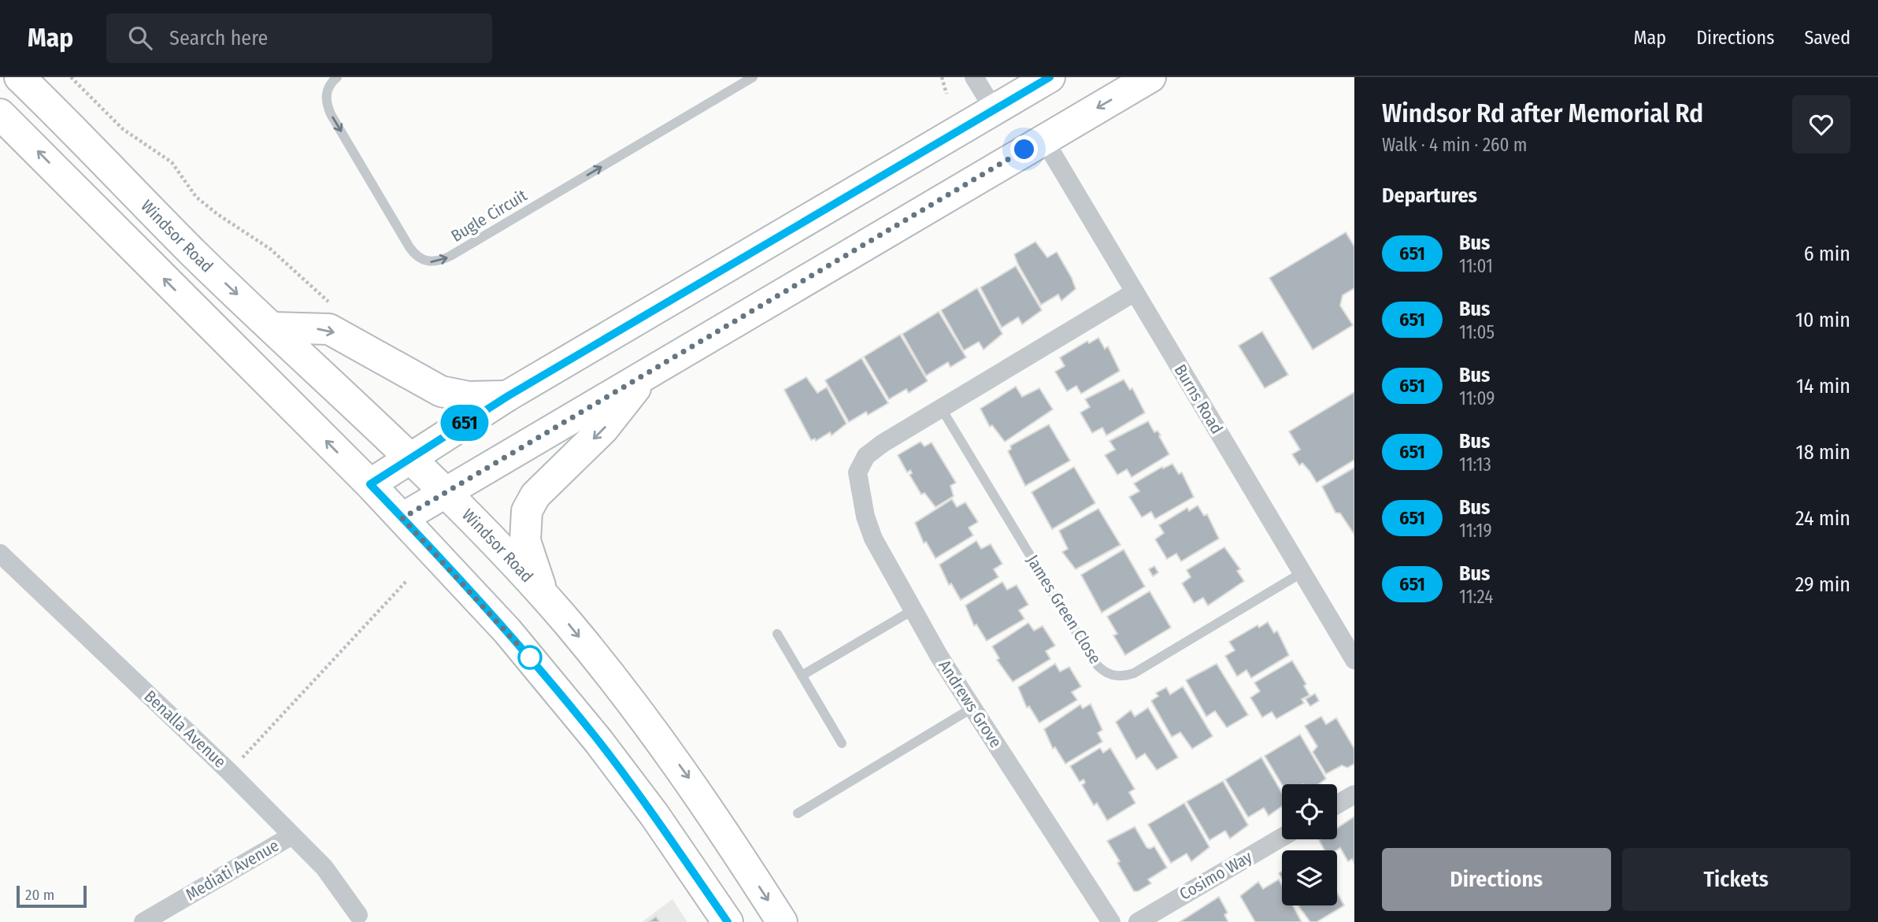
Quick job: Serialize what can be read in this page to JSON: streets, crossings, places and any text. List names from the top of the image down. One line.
{"streets":{"main road":["Windsor Road"],"street":["Burns Road","Andrews Grove","Benalla Avenue","Mediati Avenue","Cosimo Way"],"lane":["Bugle Circuit","James Green Close"]},"crossings":[["Burns Road","James Green Close"],["James Green Close","Andrews Grove"],["Benalla Avenue","Mediati Avenue"]],"lines":["bus line 651"],"scale_bar":"20 m","page":{"header":"Map","search":"Search here","nav":["Map","Directions","Saved"],"on_map":"651","heading":[["Windsor Rd after Memorial Rd","Walk · 4 min · 260 m"],"Departures"],"list":[{"mark":"651","name":"Bus","note":"11:01","value":"6 min"},{"mark":"651","name":"Bus","note":"11:05","value":"10 min"},{"mark":"651","name":"Bus","note":"11:09","value":"14 min"},{"mark":"651","name":"Bus","note":"11:13","value":"18 min"},{"mark":"651","name":"Bus","note":"11:19","value":"24 min"},{"mark":"651","name":"Bus","note":"11:24","value":"29 min"}],"buttons":["Directions","Tickets"],"scale":"20 m"}}
